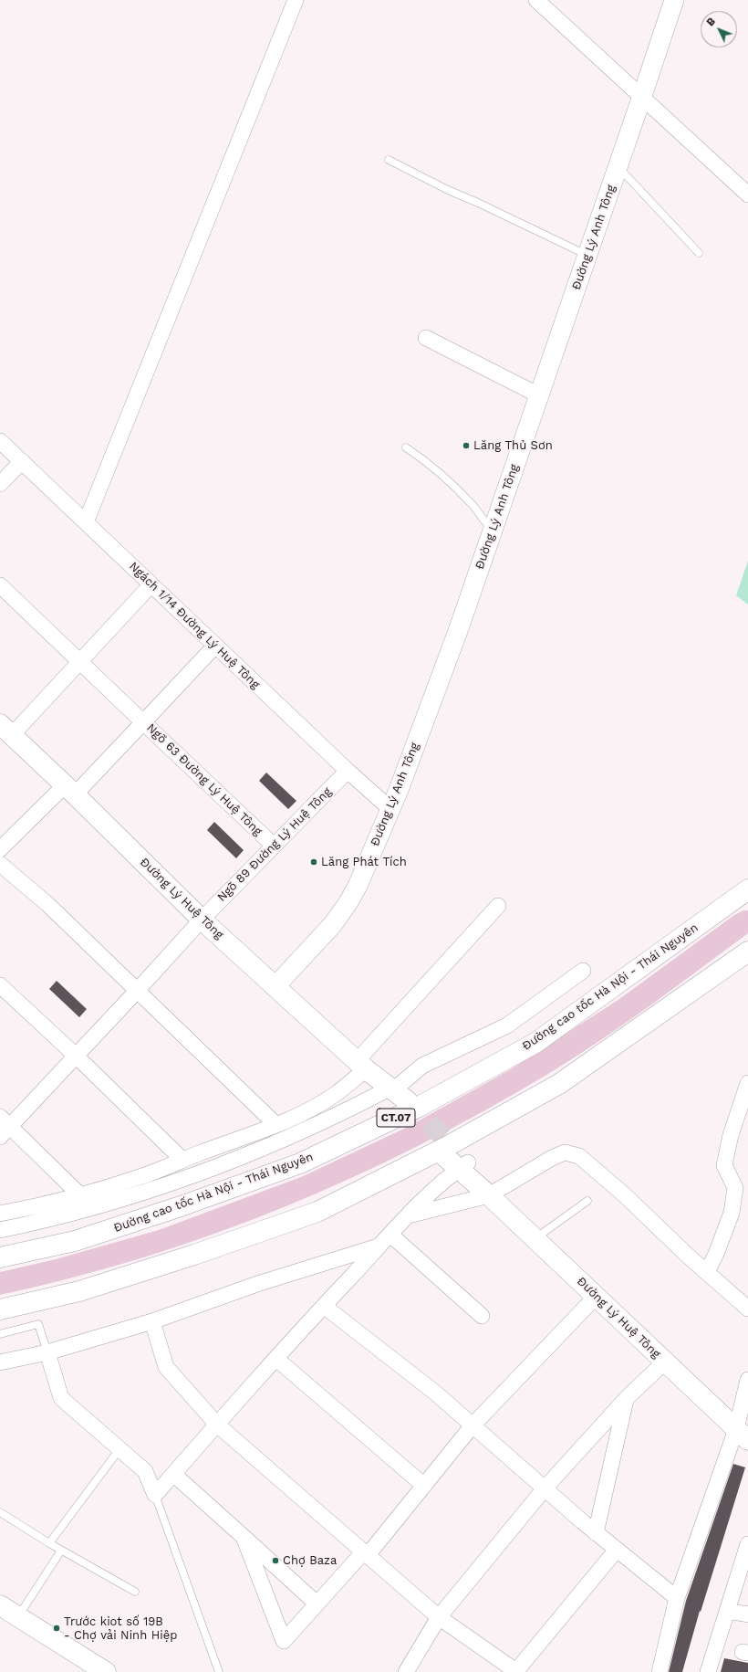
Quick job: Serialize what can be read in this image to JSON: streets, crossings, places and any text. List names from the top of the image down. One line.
{"streets":{"main road":["Đường Lý Huệ Tông","Đường cao tốc Hà Nội - Thái Nguyên","CT.07"],"street":["Đường Lý Anh Tông","Ngách 1/14 Đường Lý Huệ Tông","Ngõ 63 Đường Lý Huệ Tông","Ngõ 89 Đường Lý Huệ Tông"]},"crossings":[["Đường Lý Anh Tông","Ngách 1/14 Đường Lý Huệ Tông"],["Đường Lý Anh Tông","Đường Lý Huệ Tông"],["Ngách 1/14 Đường Lý Huệ Tông","Ngõ 89 Đường Lý Huệ Tông"],["Ngõ 63 Đường Lý Huệ Tông","Ngõ 89 Đường Lý Huệ Tông"],["Ngõ 63 Đường Lý Huệ Tông","Đường Lý Huệ Tông"],["Ngõ 89 Đường Lý Huệ Tông","Đường Lý Huệ Tông"]],"places":["Lăng Thủ Sơn","Lăng Phát Tích","Chợ Baza","Trước kiot số 19B - Chợ vải Ninh Hiệp"],"north":"top left"}
